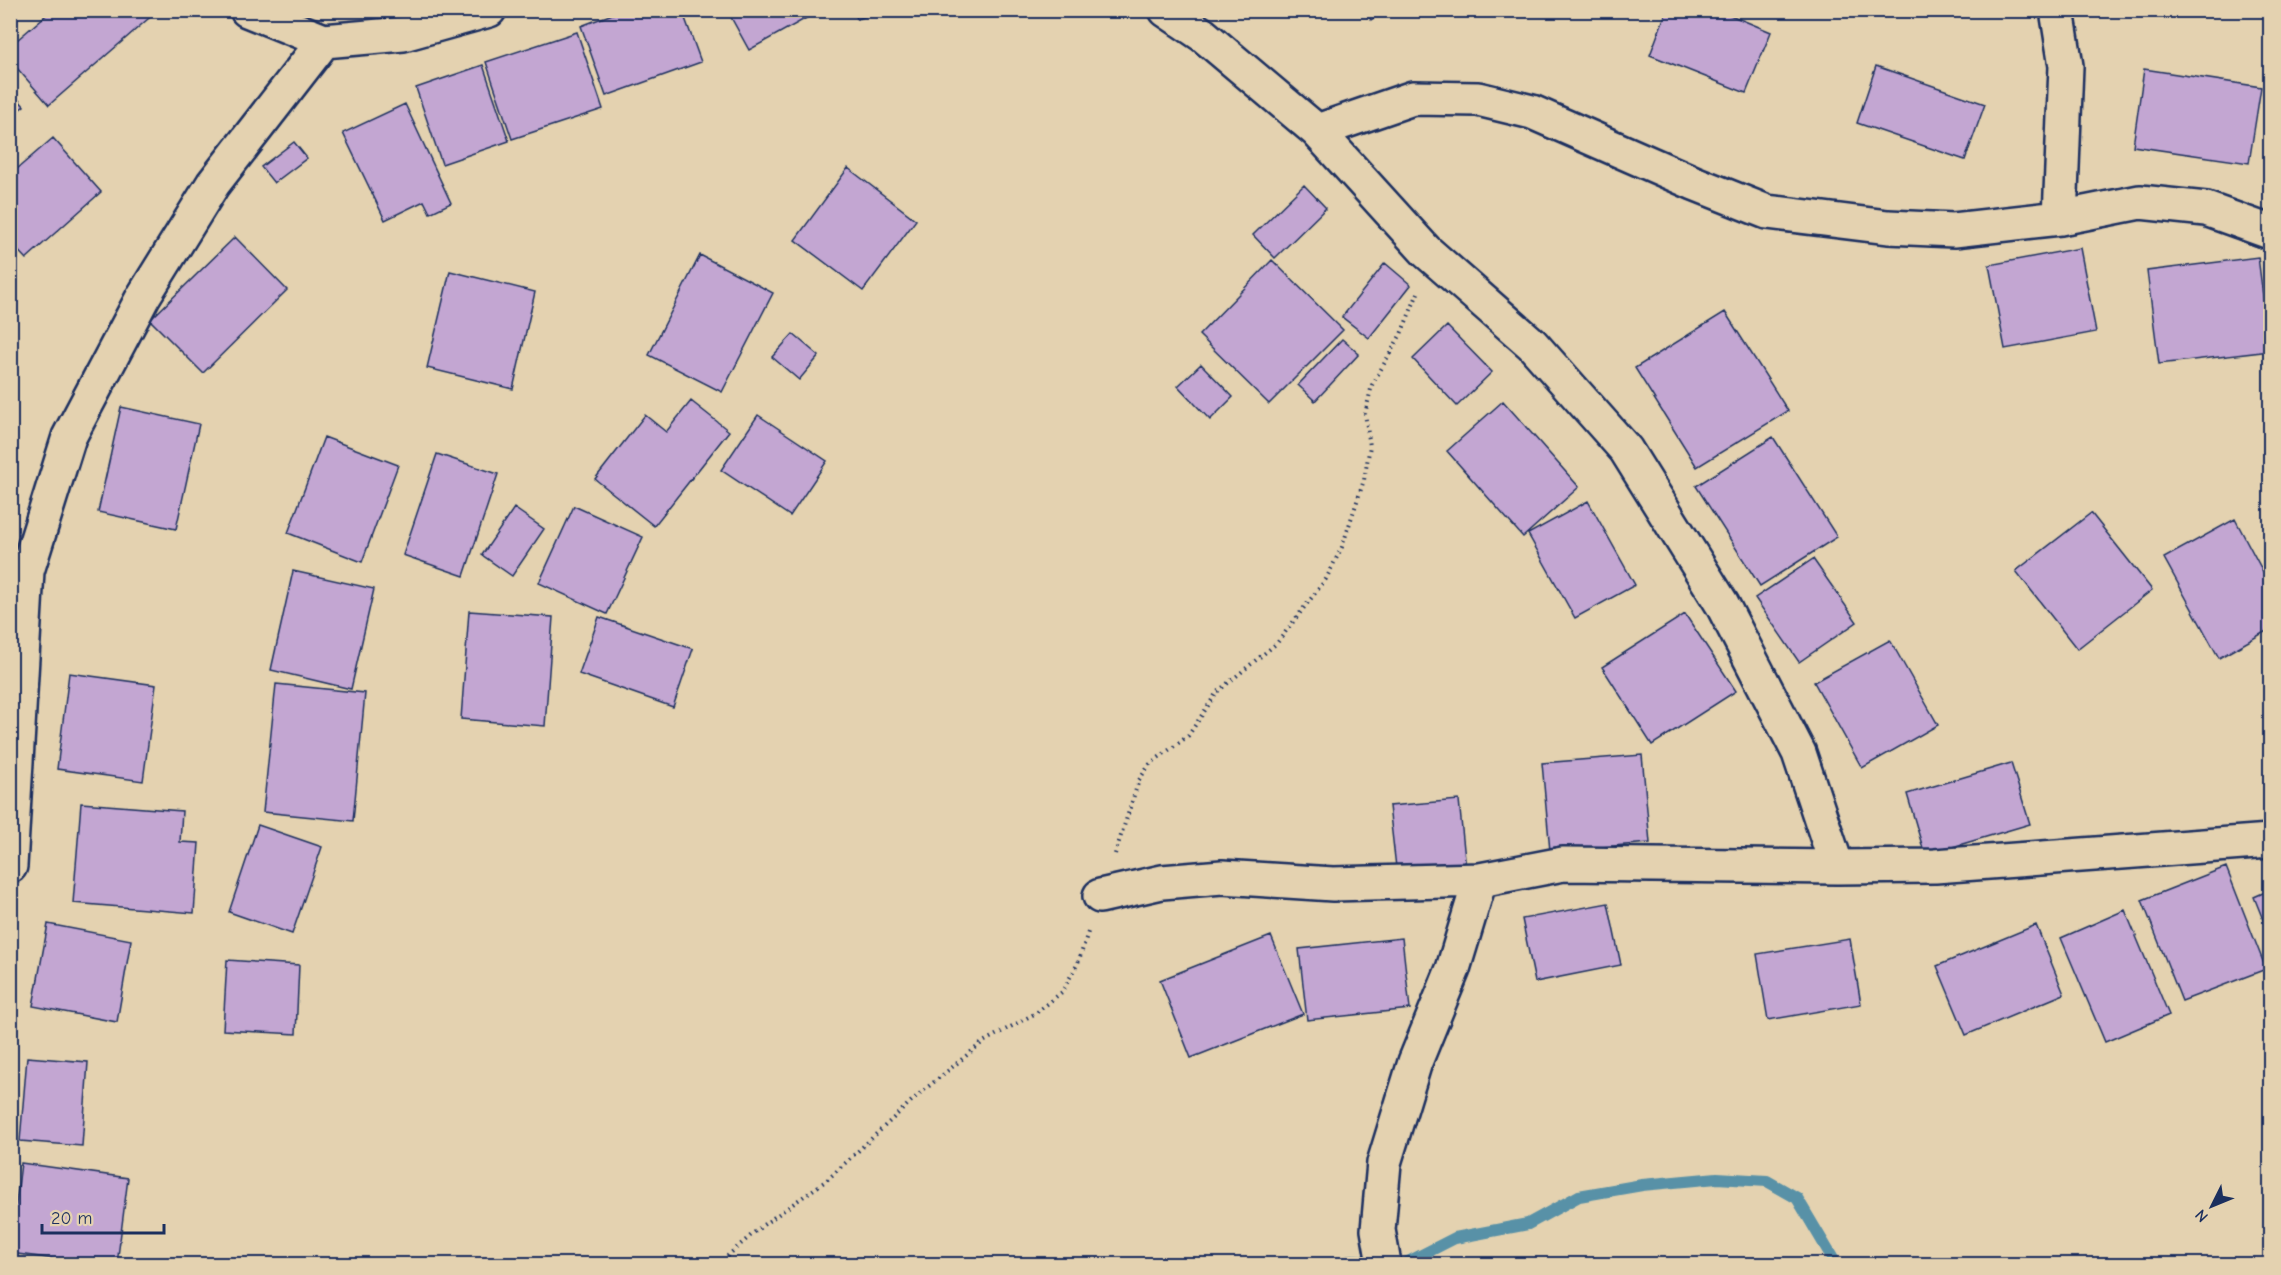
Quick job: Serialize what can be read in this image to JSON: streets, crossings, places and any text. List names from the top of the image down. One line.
{"scale_bar":"20 m","north":"bottom left"}
